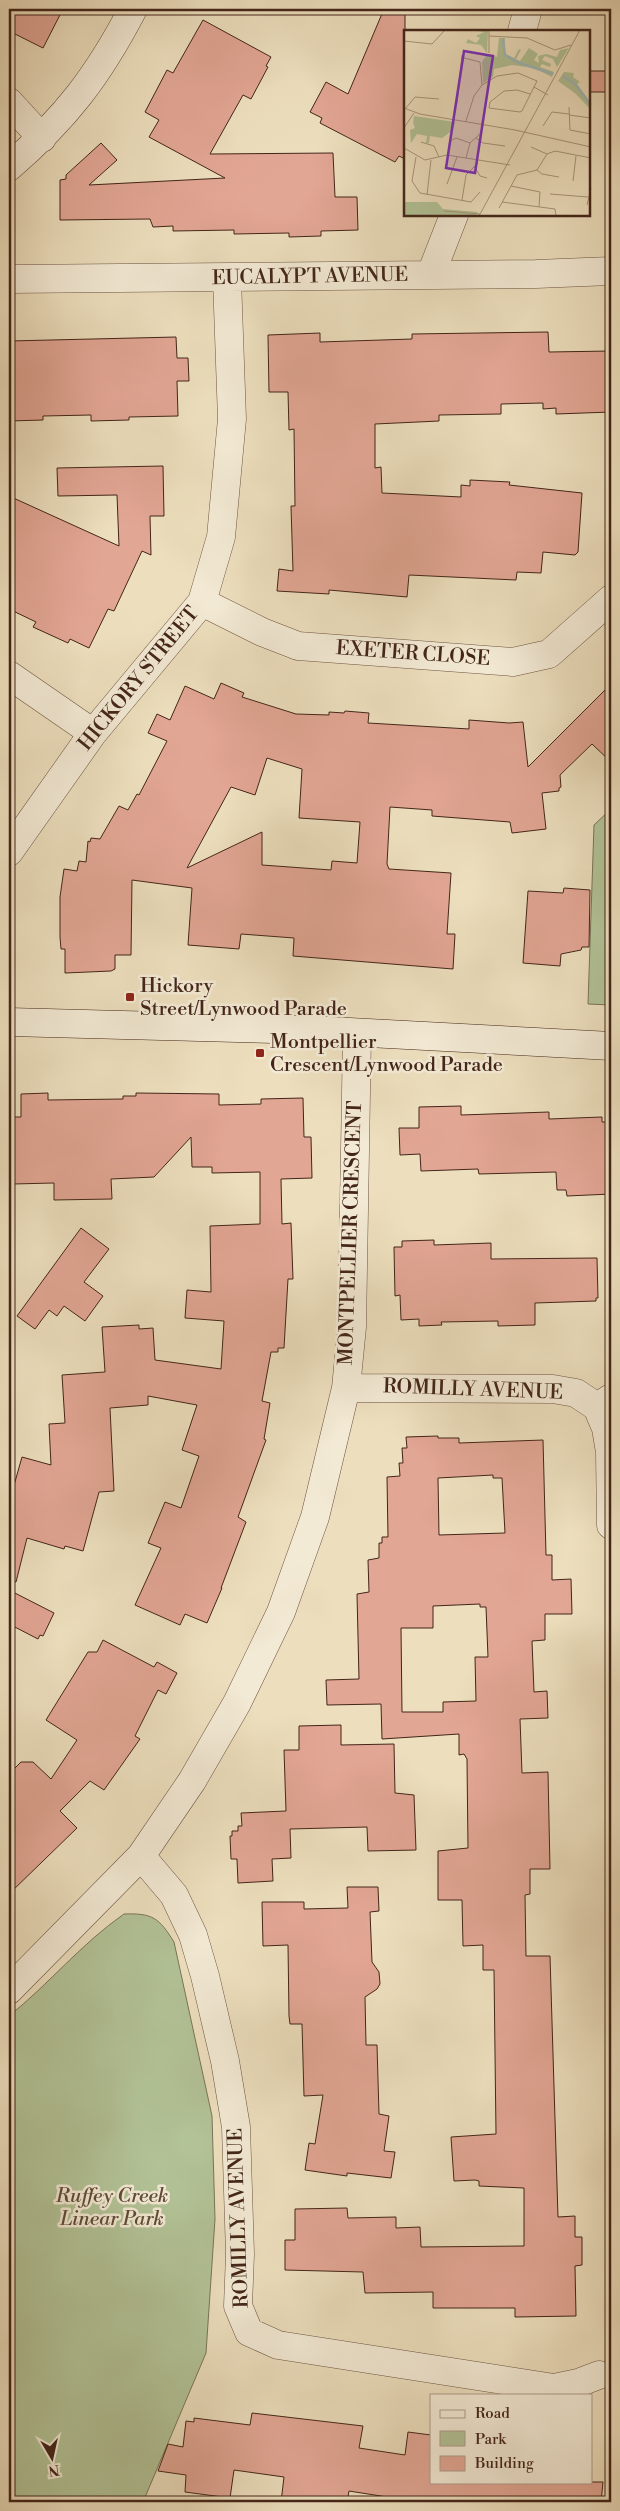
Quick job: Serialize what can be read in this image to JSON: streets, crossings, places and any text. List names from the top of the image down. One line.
{"streets":{"street":["EUCALYPT AVENUE","EXETER CLOSE","HICKORY STREET","MONTPELLIER CRESCENT","ROMILLY AVENUE"]},"crossings":[["EUCALYPT AVENUE","HICKORY STREET"],["EXETER CLOSE","HICKORY STREET"],["MONTPELLIER CRESCENT","ROMILLY AVENUE"]],"parks":["Ruffey Creek Linear Park"],"places":{"transit":["Hickory Street/Lynwood Parade","Montpellier Crescent/Lynwood Parade"]},"legend":["Road","Park","Building"],"north":"bottom"}
